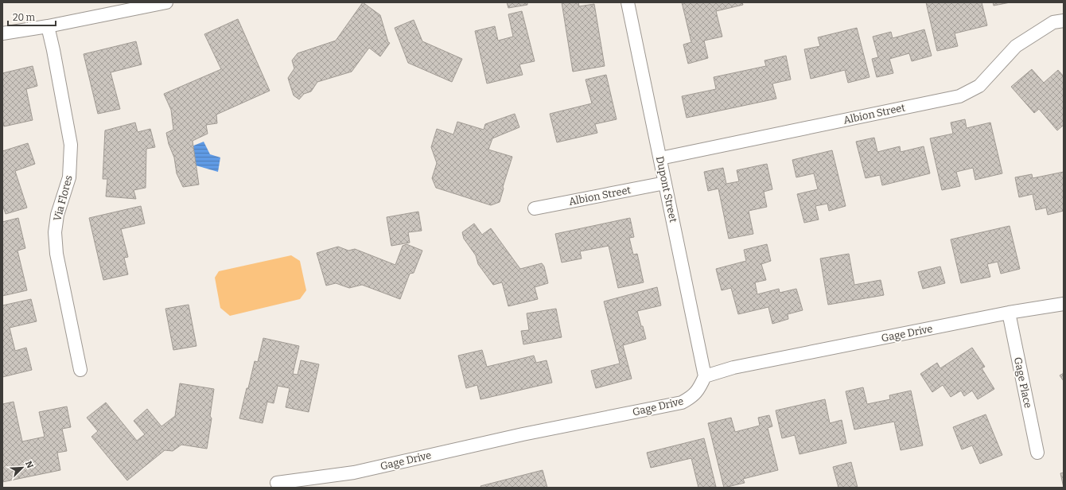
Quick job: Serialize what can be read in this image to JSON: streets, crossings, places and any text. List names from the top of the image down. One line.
{"streets":{"street":["Albion Street","Dupont Street","Via Flores","Gage Drive","Gage Place"]},"crossings":[["Albion Street","Dupont Street"],["Dupont Street","Gage Drive"],["Gage Drive","Gage Place"]],"scale_bar":"20 m","north":"top right"}
